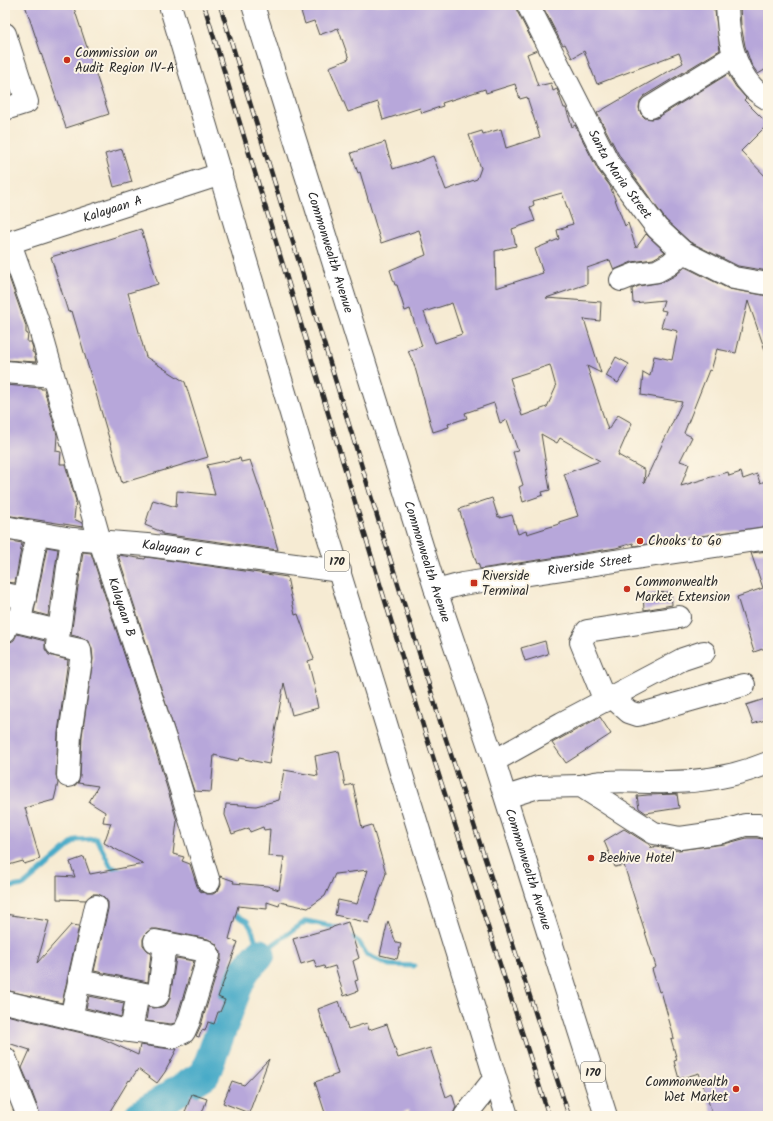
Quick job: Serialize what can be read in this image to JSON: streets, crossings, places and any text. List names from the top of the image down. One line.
{"streets":{"street":["Santa Maria Street","Kalayaan A","Commonwealth Avenue","Kalayaan C","170","Riverside Street","Kalayaan B"]},"crossings":[["Kalayaan A","170"],["Kalayaan A","Kalayaan B"],["Commonwealth Avenue","Riverside Street"],["Kalayaan C","170"],["Kalayaan C","Kalayaan B"]],"places":{"other":["Commission on Audit Region IV-A","Chooks to Go","Commonwealth Market Extension","Beehive Hotel","Commonwealth Wet Market"],"transit":["Riverside Terminal"]}}
